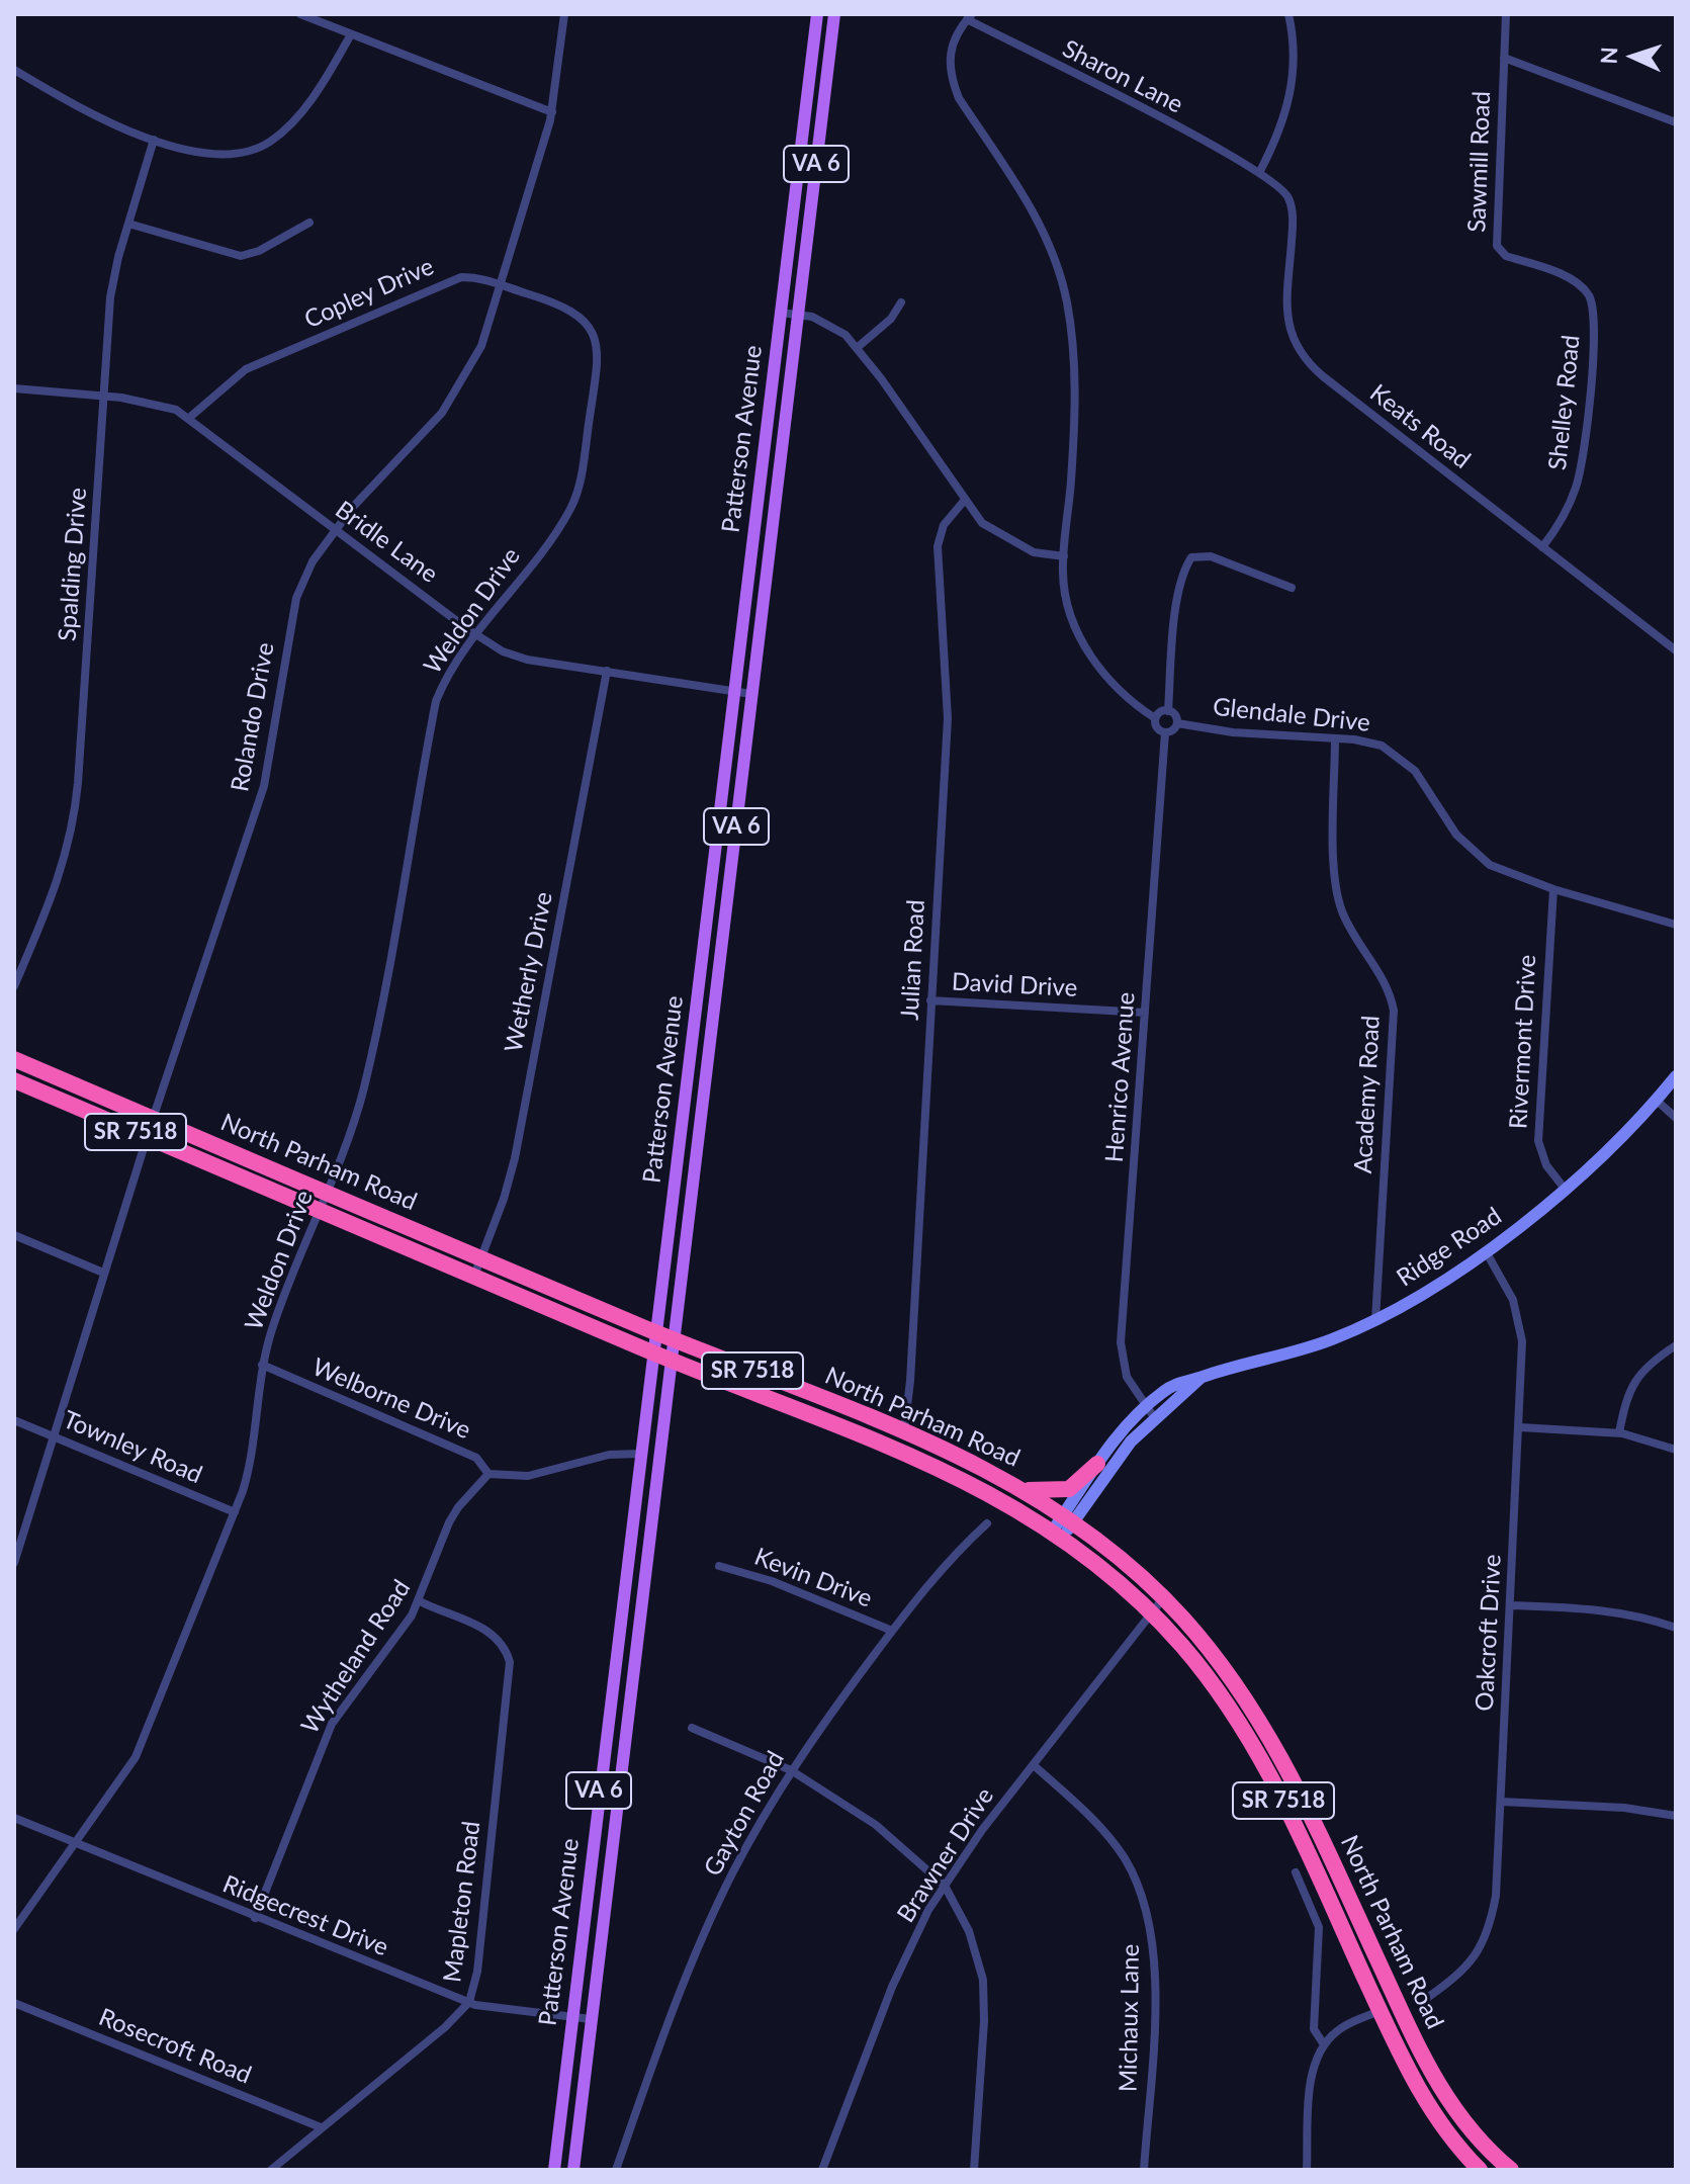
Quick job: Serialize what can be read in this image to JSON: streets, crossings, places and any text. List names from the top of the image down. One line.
{"streets":{"highway":["SR 7518","North Parham Road"],"main road":["VA 6","Patterson Avenue"],"street":["Sharon Lane","Sawmill Road","Copley Drive","Shelley Road","Keats Road","Bridle Lane","Spalding Drive","Weldon Drive","Glendale Drive","Rolando Drive","Julian Road","Wetherly Drive","David Drive","Rivermont Drive","Henrico Avenue","Academy Road","Ridge Road","Welborne Drive","Townley Road","Kevin Drive","Oakcroft Drive","Wytheland Road","Gayton Road","Brawner Drive","Mapleton Road","Ridgecrest Drive","Michaux Lane","Rosecroft Road"]},"crossings":[["Sharon Lane","Keats Road"],["Sawmill Road","Shelley Road"],["Copley Drive","Bridle Lane"],["Copley Drive","Weldon Drive"],["Copley Drive","Rolando Drive"],["Shelley Road","Keats Road"],["Patterson Avenue","Bridle Lane"],["Patterson Avenue","North Parham Road"],["Patterson Avenue","Ridgecrest Drive"],["Bridle Lane","Spalding Drive"],["Bridle Lane","Weldon Drive"],["Bridle Lane","Rolando Drive"],["Bridle Lane","Wetherly Drive"],["Weldon Drive","North Parham Road"],["Weldon Drive","Welborne Drive"],["Weldon Drive","Townley Road"],["Weldon Drive","Ridgecrest Drive"],["Glendale Drive","Rivermont Drive"],["Glendale Drive","Henrico Avenue"],["Glendale Drive","Academy Road"],["Rolando Drive","North Parham Road"],["Rolando Drive","Townley Road"],["Julian Road","David Drive"],["Julian Road","North Parham Road"],["Wetherly Drive","North Parham Road"],["David Drive","Henrico Avenue"],["Rivermont Drive","Ridge Road"],["Henrico Avenue","Ridge Road"],["Academy Road","Ridge Road"],["North Parham Road","Ridge Road"],["North Parham Road","Brawner Drive"],["Ridge Road","Oakcroft Drive"],["Welborne Drive","Wytheland Road"],["Kevin Drive","Gayton Road"],["Wytheland Road","Mapleton Road"],["Wytheland Road","Ridgecrest Drive"],["Brawner Drive","Michaux Lane"],["Mapleton Road","Ridgecrest Drive"],["Mapleton Road","Rosecroft Road"]],"north":"left"}
